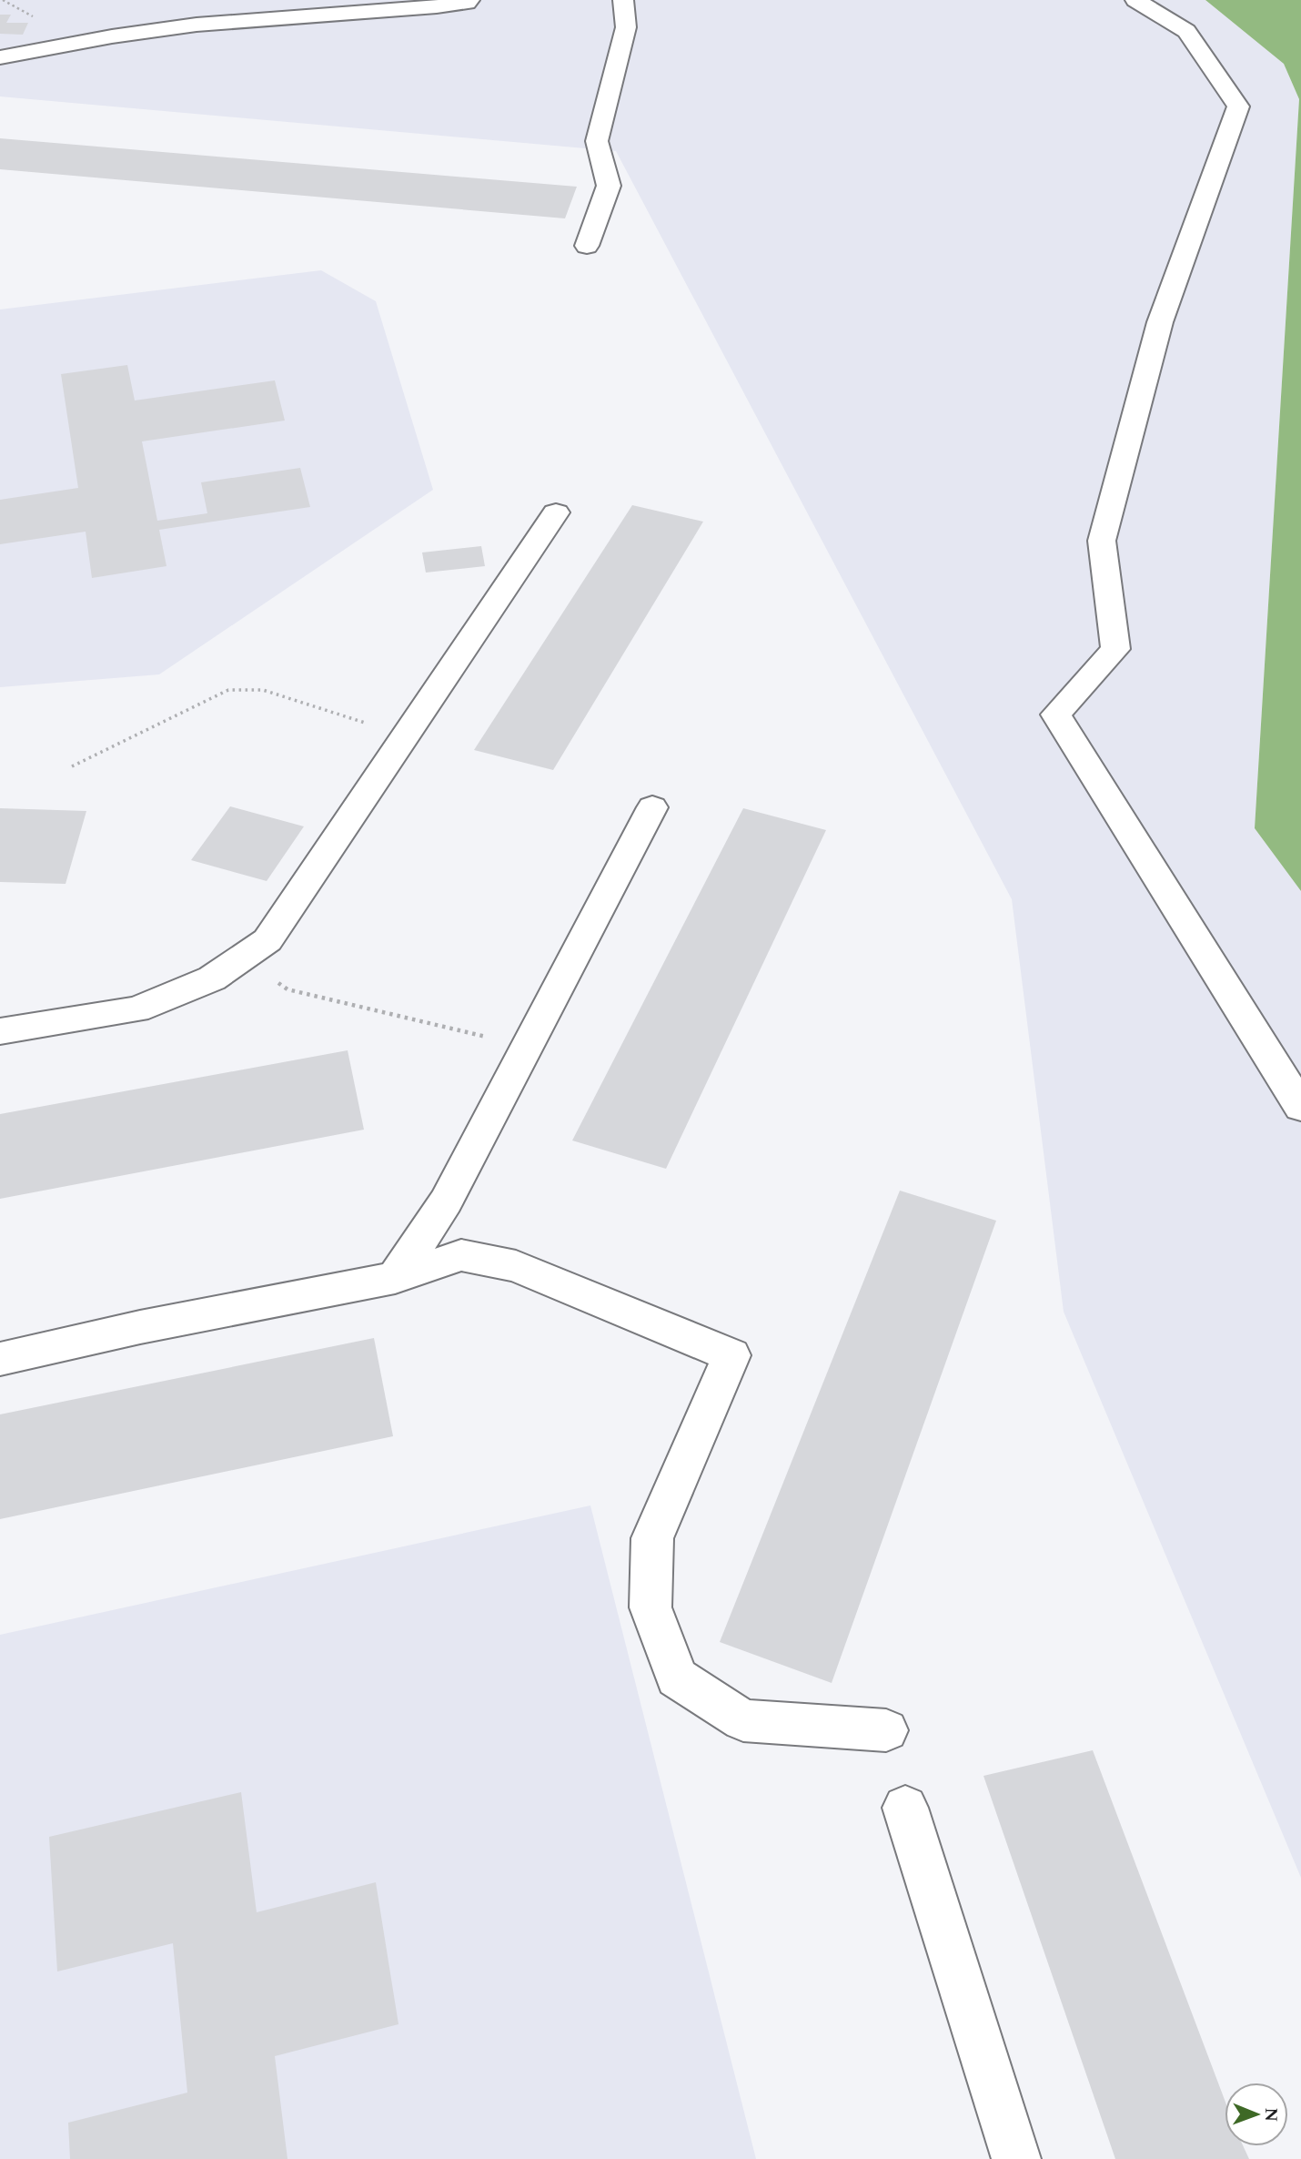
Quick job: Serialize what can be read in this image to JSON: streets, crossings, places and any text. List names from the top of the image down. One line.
{"north":"right"}
